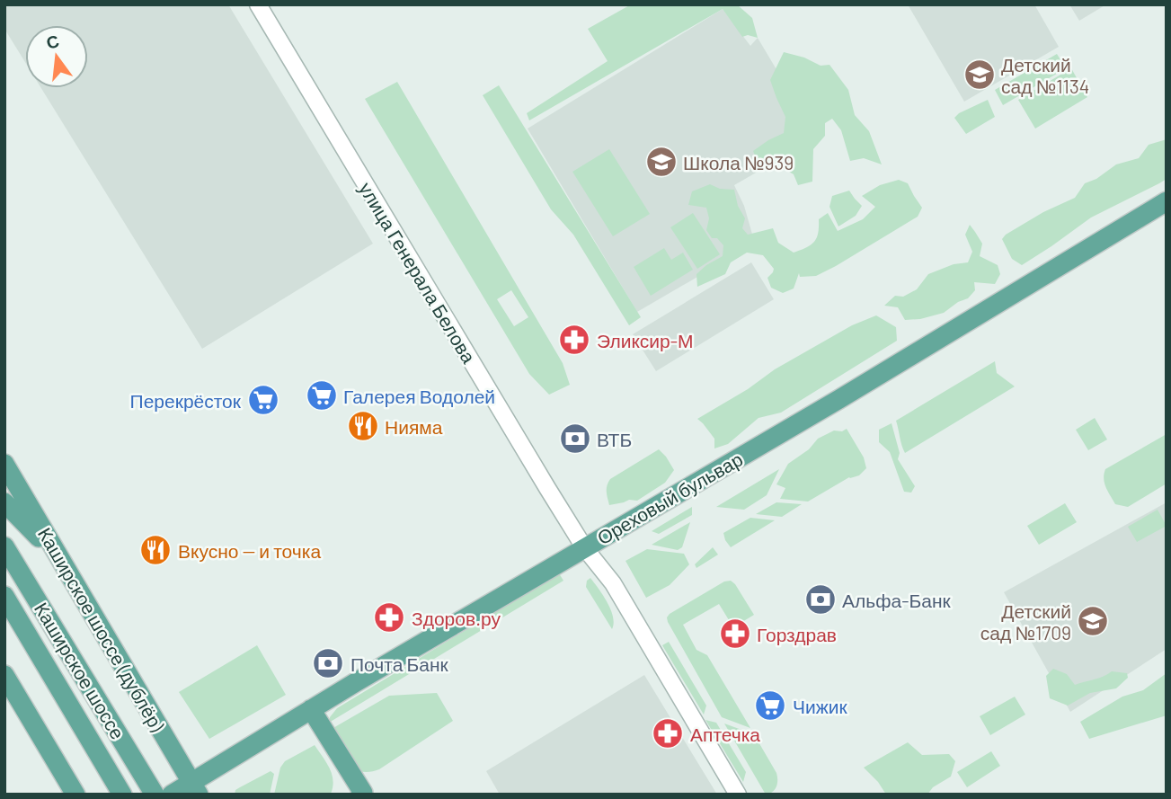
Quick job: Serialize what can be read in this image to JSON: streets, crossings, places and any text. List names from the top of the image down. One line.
{"streets":{"main road":["Ореховый бульвар","Каширское шоссе (дублёр)","Каширское шоссе"],"street":["улица Генерала Белова"]},"crossings":[["улица Генерала Белова","Ореховый бульвар"],["Ореховый бульвар","Каширское шоссе (дублёр)"]],"places":{"school or university":["Детский сад №1134","Школа №939","Детский сад №1709"],"pharmacy":["Эликсир-М","Здоров.ру","Горздрав","Аптечка"],"supermarket":["Галерея Водолей","Перекрёсток","Чижик"],"restaurant":["Нияма","Вкусно — и точка"],"bank":["ВТБ","Альфа-Банк","Почта Банк"]},"north":"top"}
